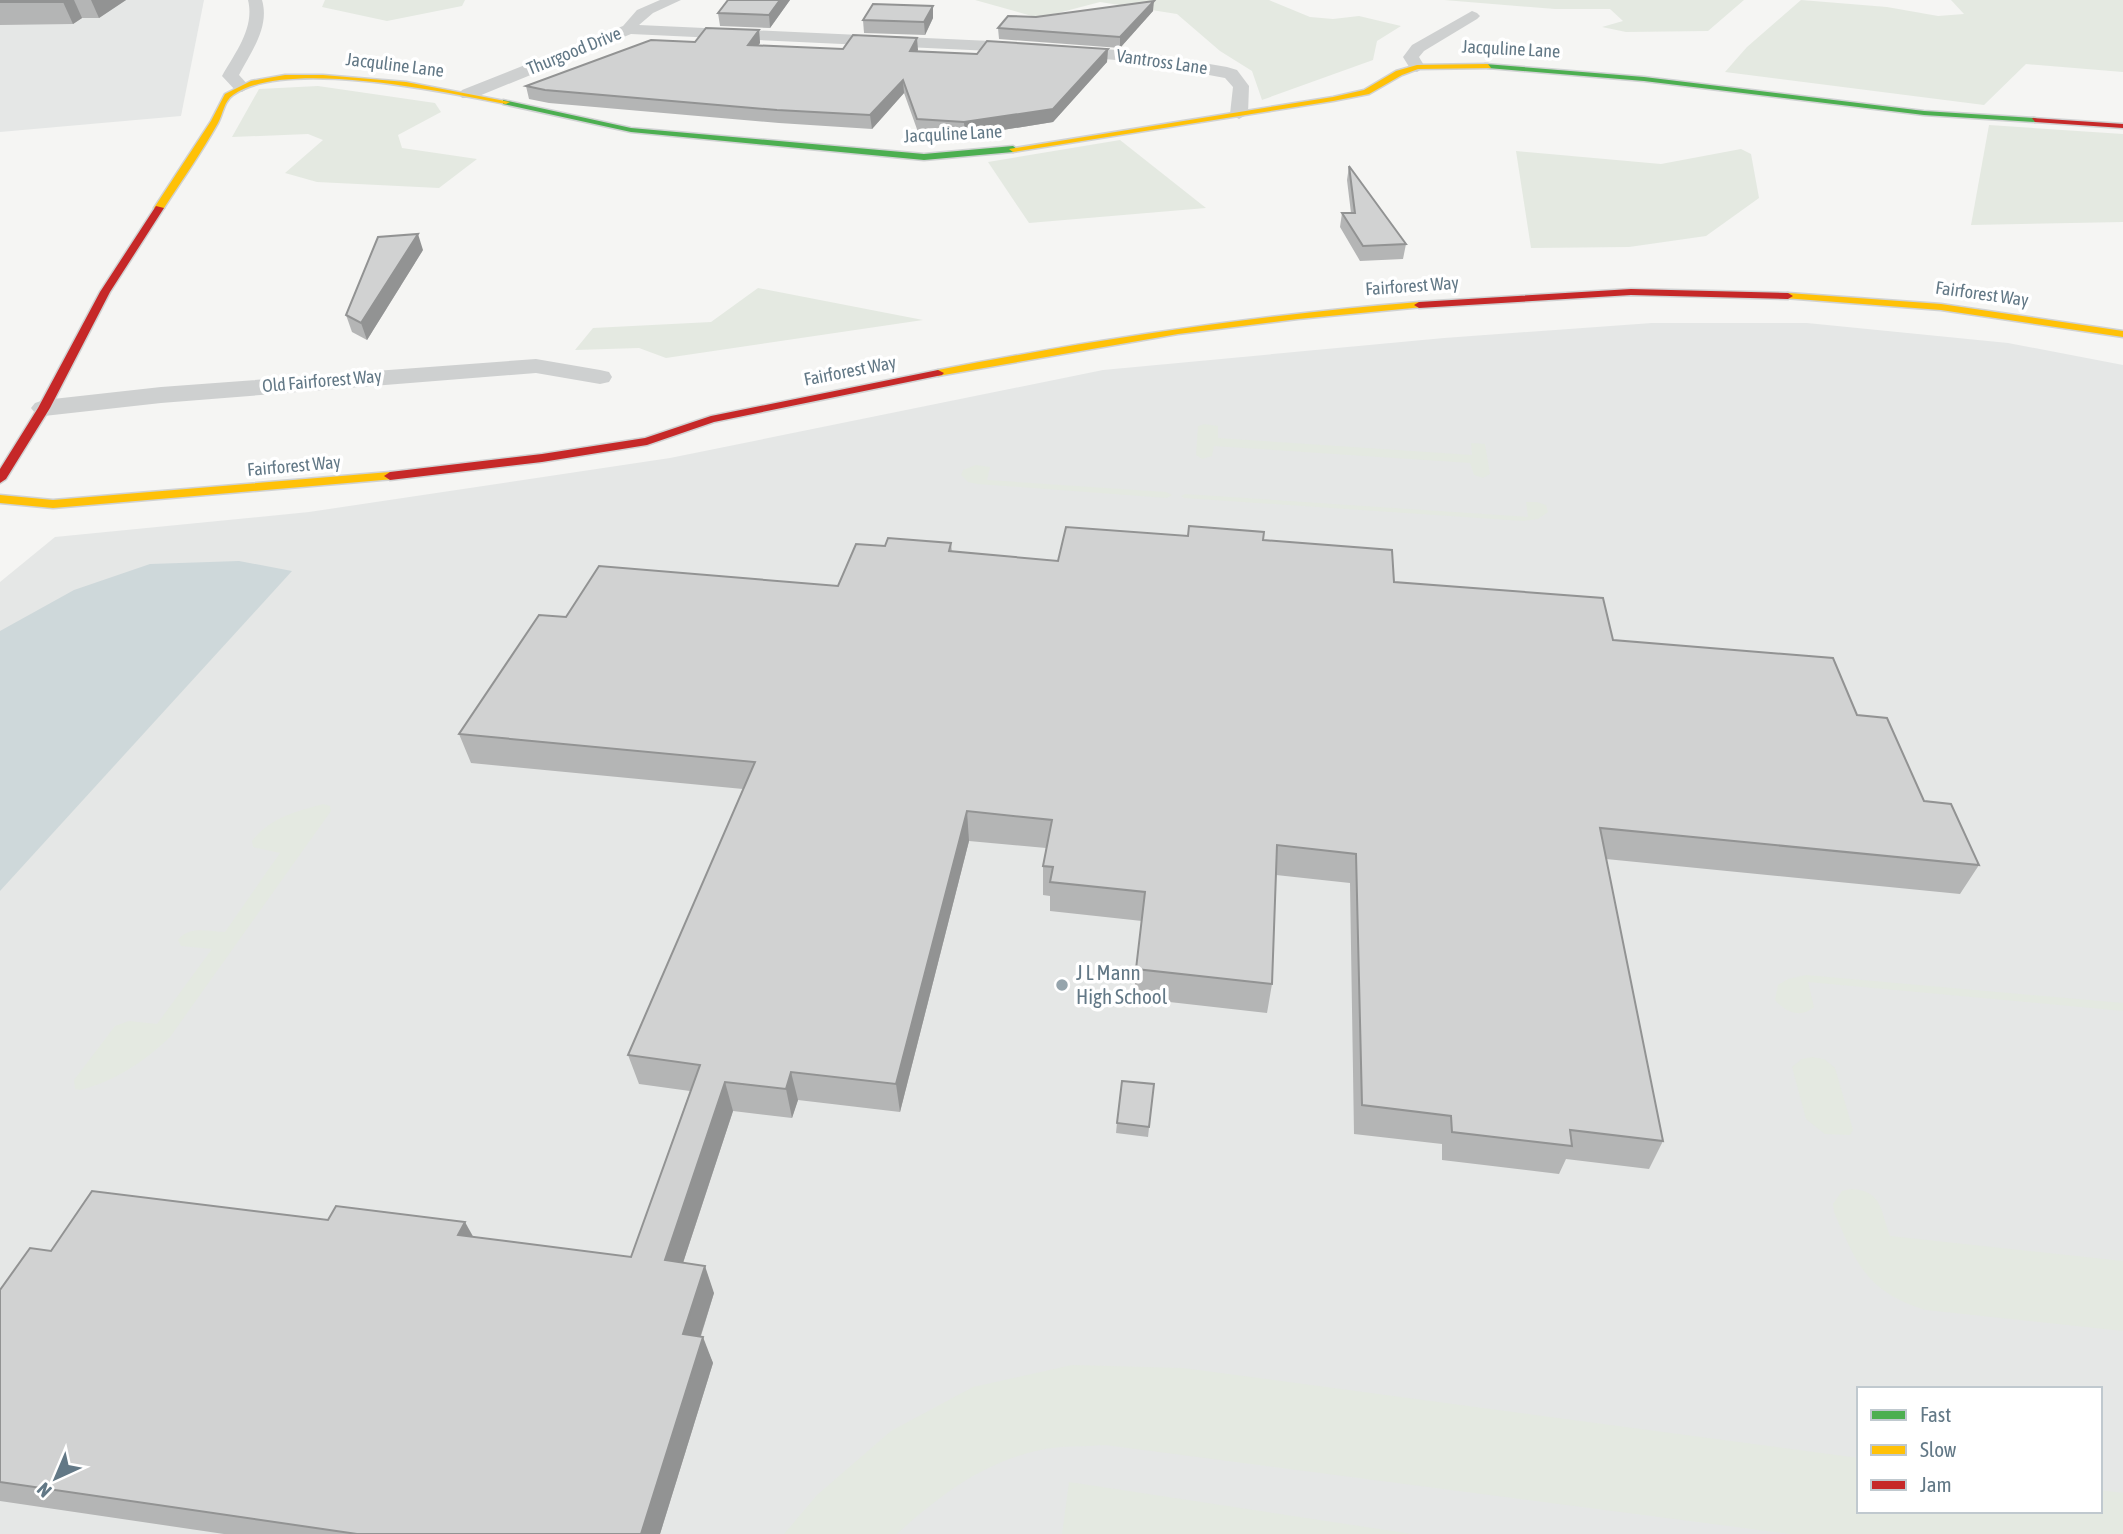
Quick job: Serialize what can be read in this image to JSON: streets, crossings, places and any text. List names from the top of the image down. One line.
{"streets":{"street":["Jacquline Lane","Thurgood Drive","Vantross Lane","Fairforest Way","Old Fairforest Way"]},"crossings":[["Jacquline Lane","Thurgood Drive"],["Jacquline Lane","Vantross Lane"],["Thurgood Drive","Vantross Lane"]],"places":["J L Mann High School"],"legend":["Fast","Slow","Jam"],"north":"bottom left"}
